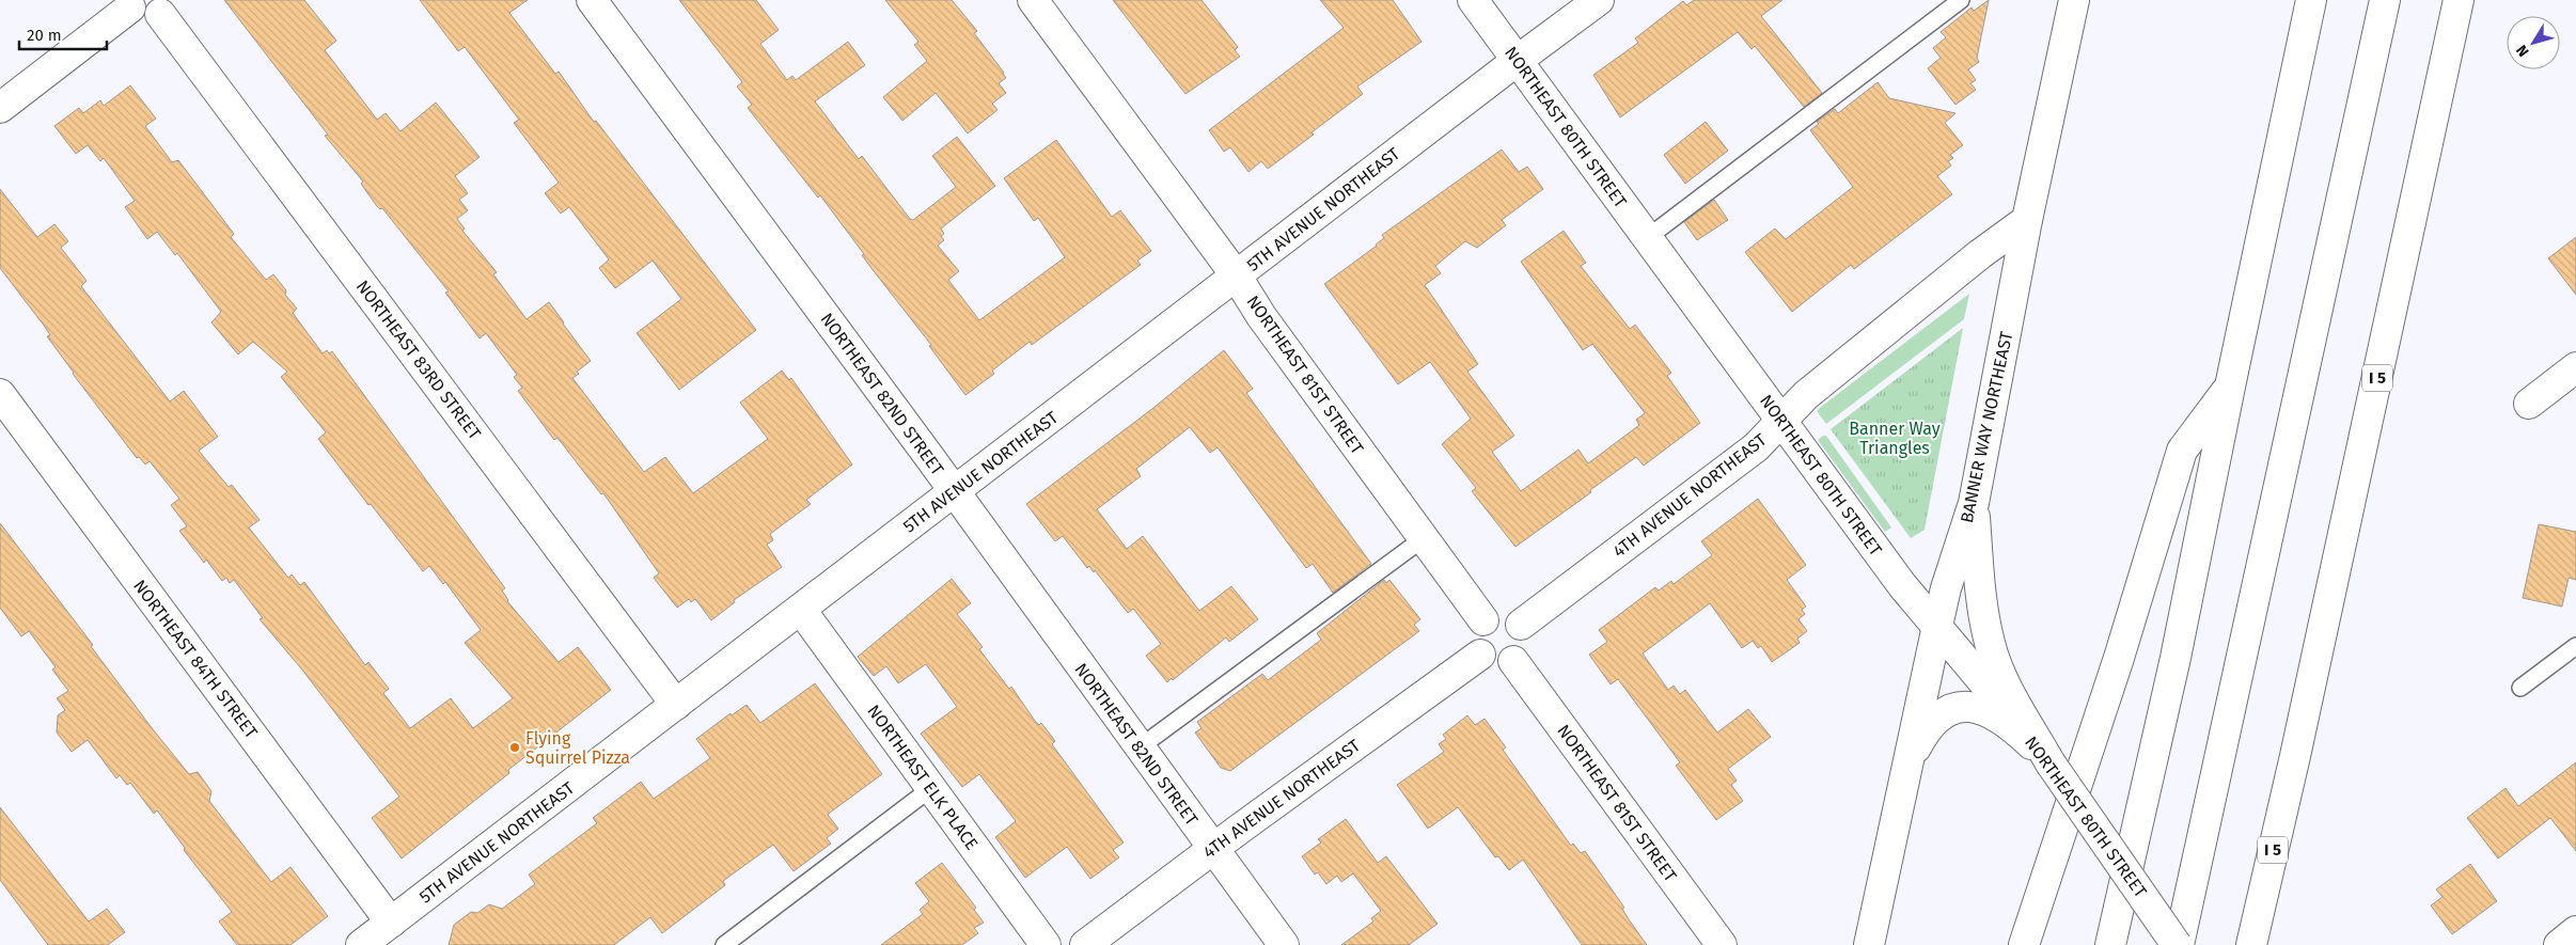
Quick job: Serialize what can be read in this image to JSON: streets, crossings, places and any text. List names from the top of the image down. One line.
{"streets":{"main road":["NORTHEAST 80TH STREET","5TH AVENUE NORTHEAST","NORTHEAST 83RD STREET","NORTHEAST 81ST STREET","I 5","NORTHEAST 82ND STREET","BANNER WAY NORTHEAST","4TH AVENUE NORTHEAST","NORTHEAST 84TH STREET","NORTHEAST ELK PLACE"]},"crossings":[["NORTHEAST 80TH STREET","5TH AVENUE NORTHEAST"],["NORTHEAST 80TH STREET","BANNER WAY NORTHEAST"],["NORTHEAST 80TH STREET","4TH AVENUE NORTHEAST"],["5TH AVENUE NORTHEAST","NORTHEAST 83RD STREET"],["5TH AVENUE NORTHEAST","NORTHEAST 81ST STREET"],["5TH AVENUE NORTHEAST","NORTHEAST 82ND STREET"],["5TH AVENUE NORTHEAST","NORTHEAST 84TH STREET"],["5TH AVENUE NORTHEAST","NORTHEAST ELK PLACE"],["NORTHEAST 81ST STREET","4TH AVENUE NORTHEAST"],["NORTHEAST 82ND STREET","4TH AVENUE NORTHEAST"],["BANNER WAY NORTHEAST","4TH AVENUE NORTHEAST"]],"parks":["Banner Way Triangles"],"places":["Flying Squirrel Pizza"],"scale_bar":"20 m","north":"bottom left"}
